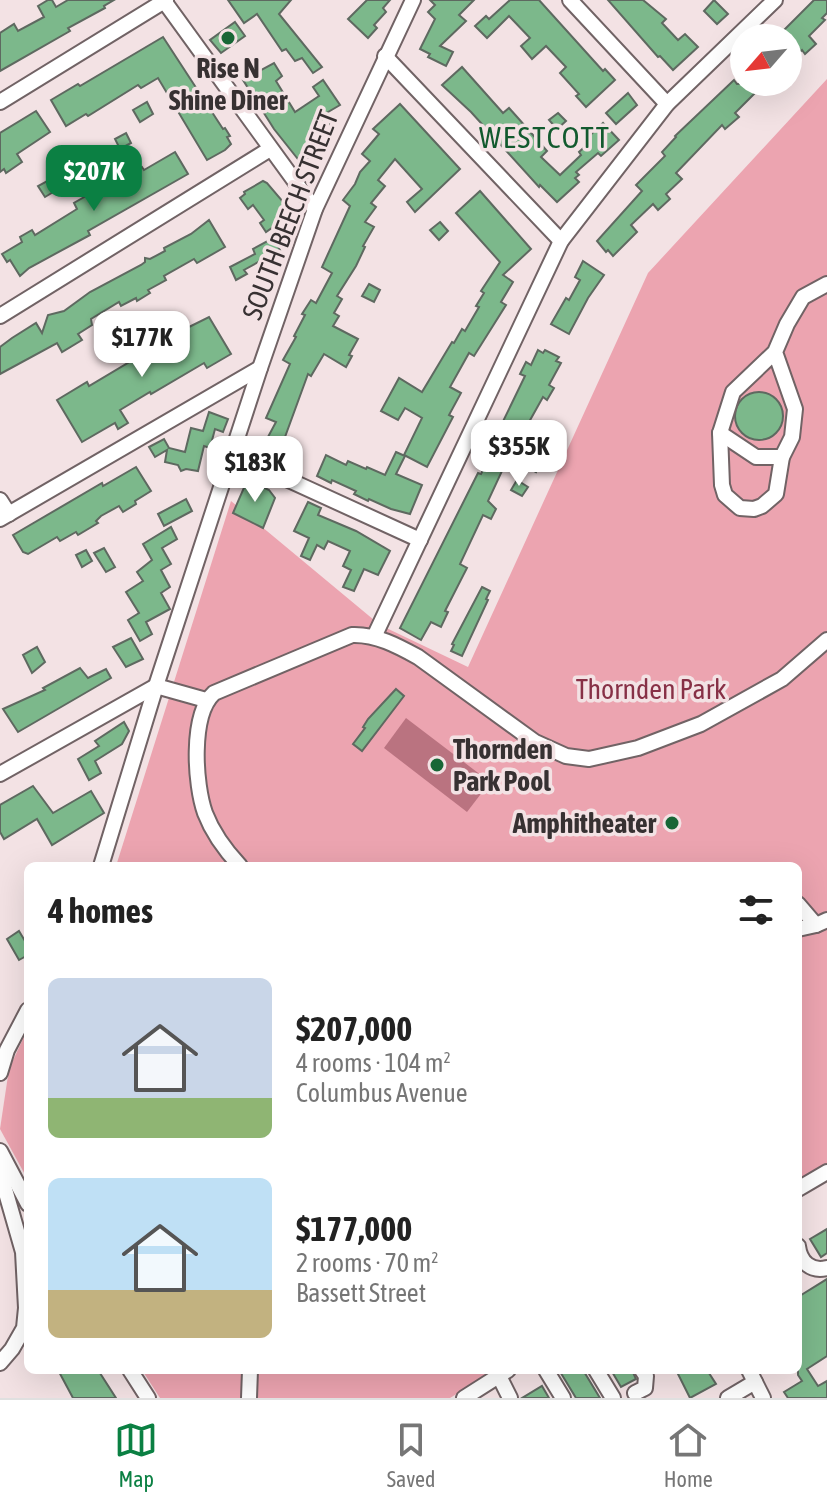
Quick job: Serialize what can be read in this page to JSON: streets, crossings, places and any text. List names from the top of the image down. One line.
{"streets":{"street":["SOUTH BEECH STREET"]},"districts":["WESTCOTT"],"parks":["Thornden Park"],"places":["Rise N Shine Diner","Thornden Park Pool","Amphitheater"],"north":"bottom left","page":{"price":["$207K","$177K","$355K","$183K"],"heading":"4 homes","list":[{"name":"$207,000","note":"4 rooms · 104 m² · Columbus Avenue"},{"name":"$177,000","note":"2 rooms · 70 m² · Bassett Street"}],"tabs":["Map","Saved","Home"]}}
